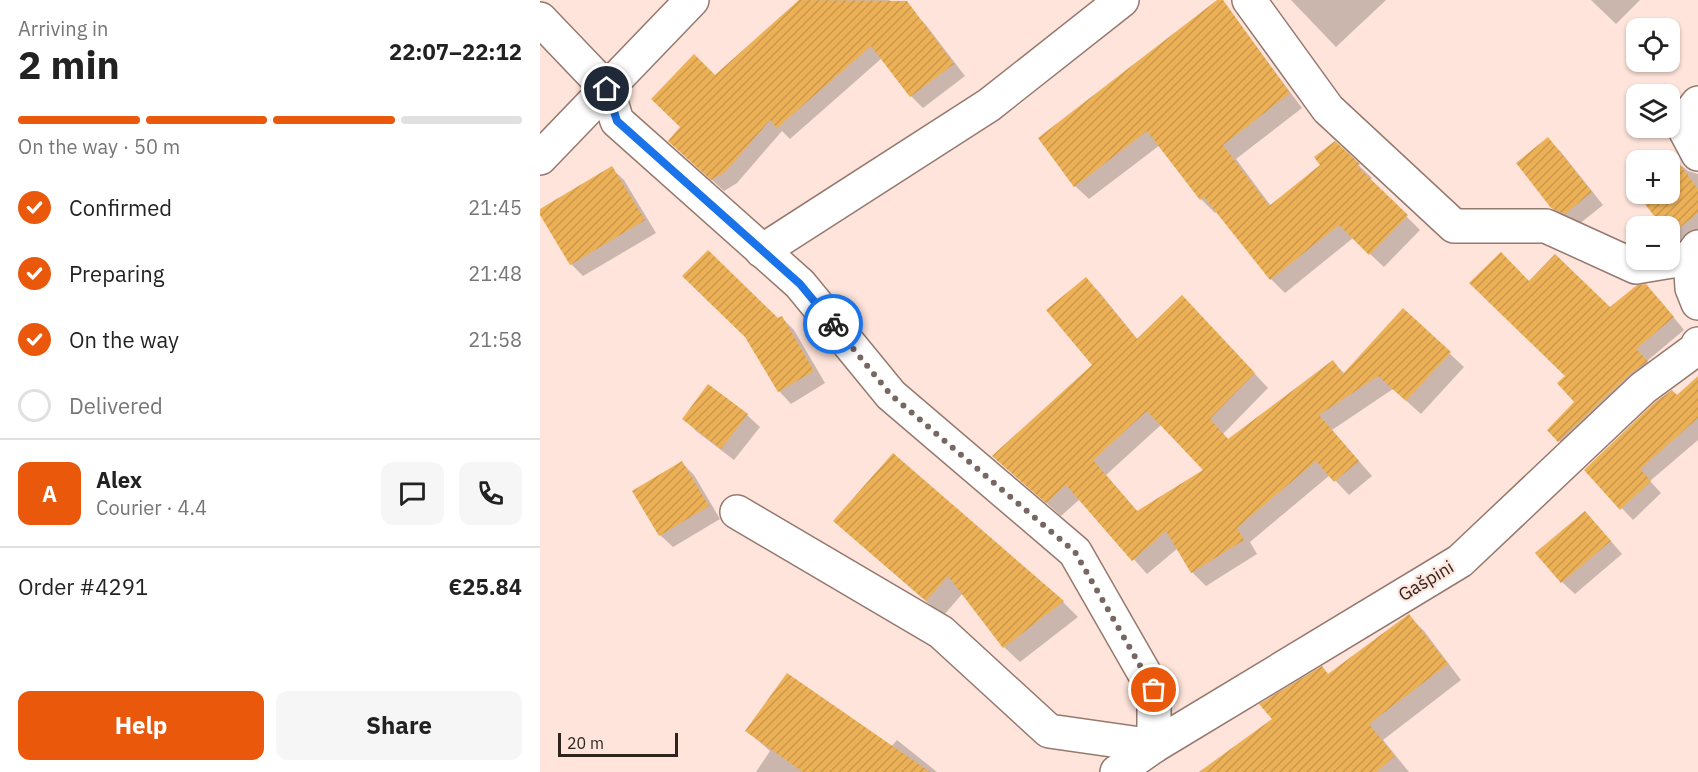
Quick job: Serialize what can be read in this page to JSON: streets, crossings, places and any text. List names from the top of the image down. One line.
{"streets":{"street":["Gašpini"]},"scale_bar":"20 m","page":{"heading":["2 min","Arriving in","22:07–22:12"],"panel":["Alex","Courier · 4.4","Order #4291","€25.84"],"map_buttons":["+","−"],"bar":"On the way · 50 m","list":[["Confirmed","21:45"],["Preparing","21:48"],["On the way","21:58"],"Delivered"],"round":"A","buttons":["Help","Share"],"scale":"20 m"}}
